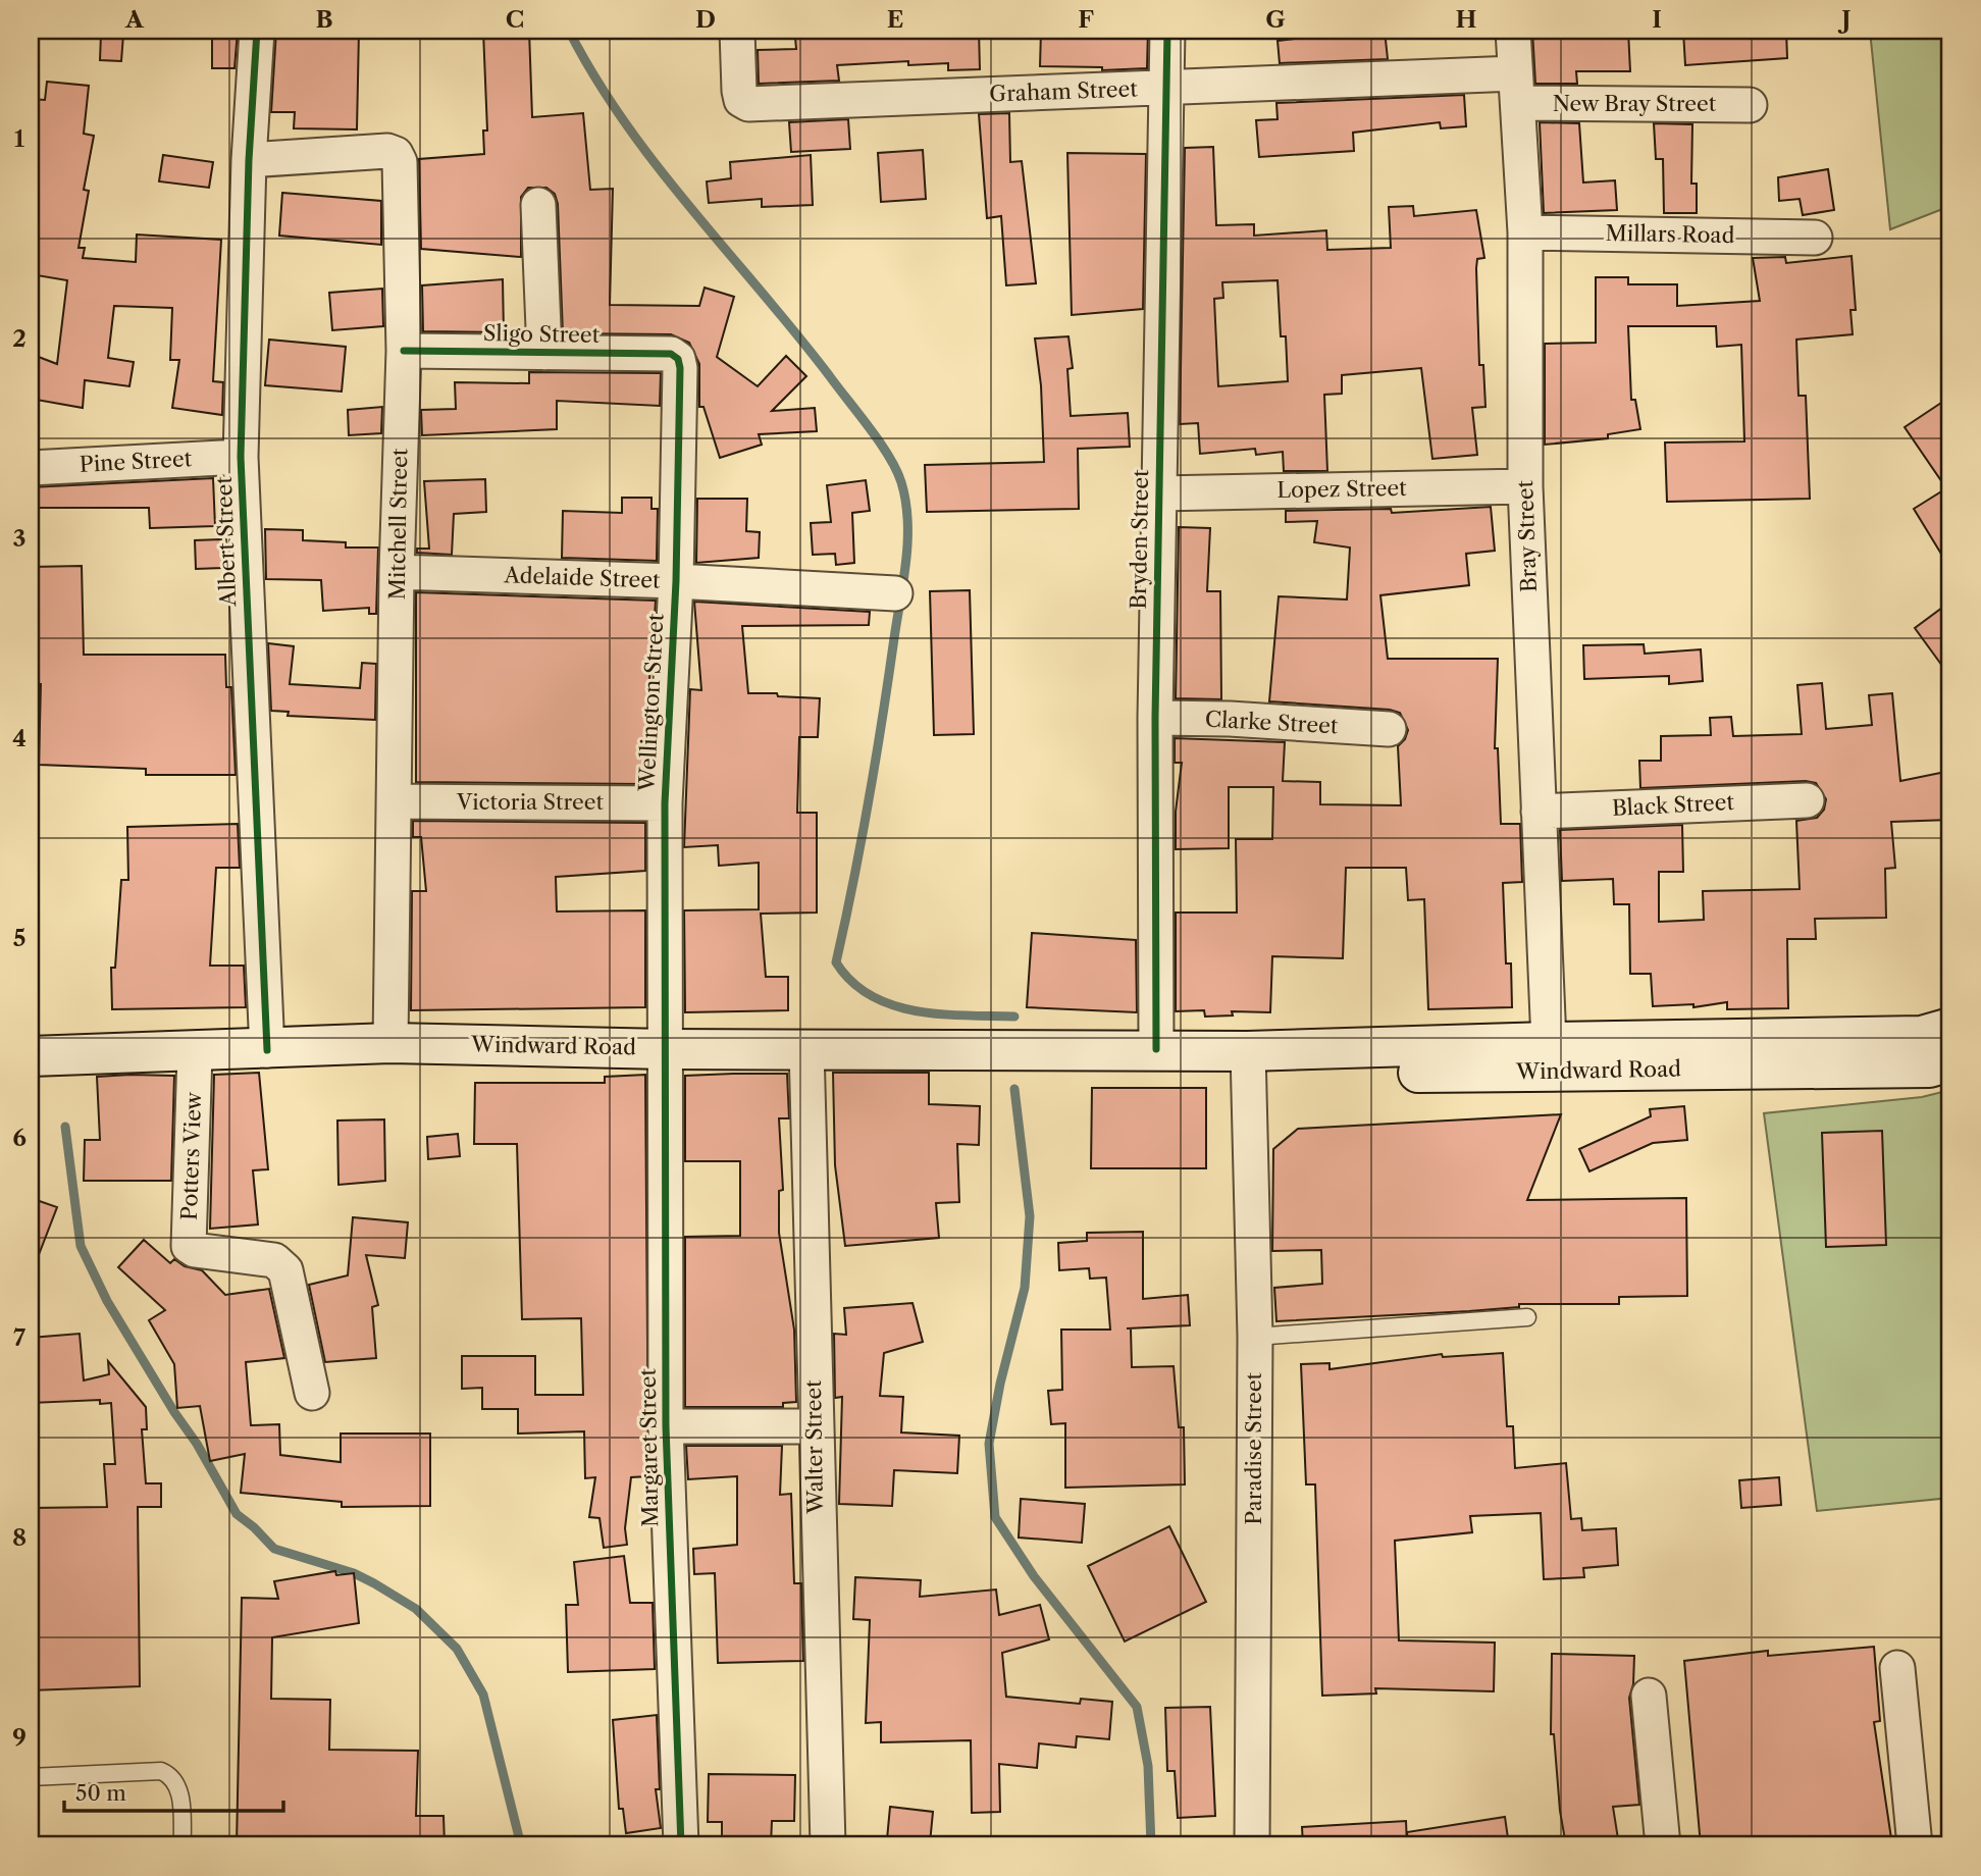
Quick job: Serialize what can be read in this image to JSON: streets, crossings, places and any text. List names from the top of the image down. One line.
{"streets":{"main road":["Windward Road"],"street":["Graham Street","New Bray Street","Millars Road","Sligo Street","Pine Street","Lopez Street","Mitchell Street","Bray Street","Bryden Street","Albert Street","Adelaide Street","Wellington Street","Clarke Street","Victoria Street","Black Street","Potters View","Walter Street","Margaret Street","Paradise Street"]},"crossings":[["Graham Street","New Bray Street"],["Graham Street","Bray Street"],["Graham Street","Bryden Street"],["New Bray Street","Bray Street"],["Millars Road","Bray Street"],["Sligo Street","Mitchell Street"],["Sligo Street","Wellington Street"],["Pine Street","Albert Street"],["Lopez Street","Bray Street"],["Lopez Street","Bryden Street"],["Mitchell Street","Albert Street"],["Mitchell Street","Adelaide Street"],["Mitchell Street","Victoria Street"],["Mitchell Street","Windward Road"],["Bray Street","Black Street"],["Bray Street","Windward Road"],["Bryden Street","Clarke Street"],["Bryden Street","Windward Road"],["Albert Street","Windward Road"],["Adelaide Street","Wellington Street"],["Wellington Street","Victoria Street"],["Wellington Street","Windward Road"],["Wellington Street","Margaret Street"],["Windward Road","Potters View"],["Windward Road","Walter Street"],["Windward Road","Margaret Street"],["Windward Road","Paradise Street"]],"scale_bar":"50 m","grid":{"columns":["A","B","C","D","E","F","G","H","I","J"],"rows":["1","2","3","4","5","6","7","8","9"]}}
